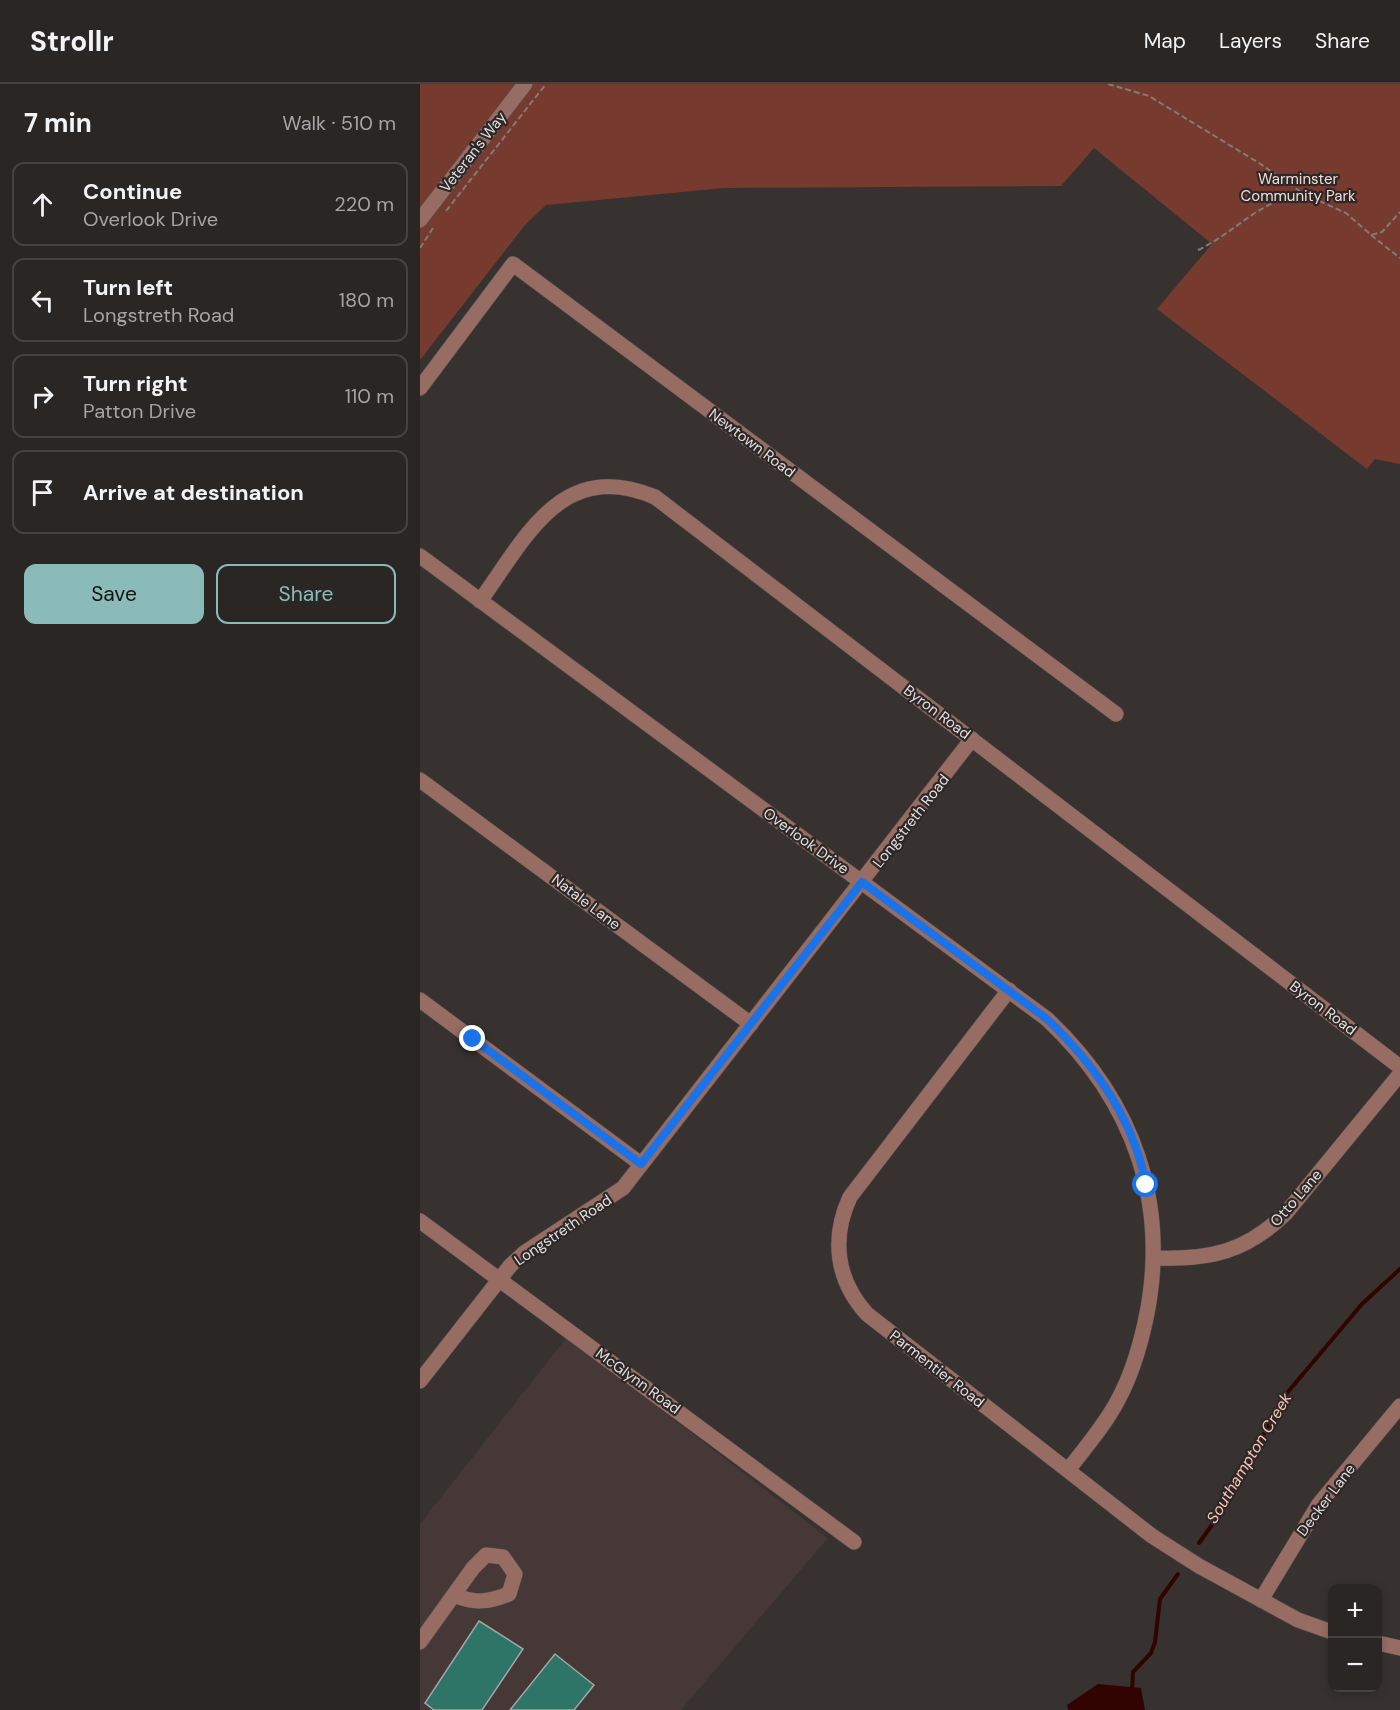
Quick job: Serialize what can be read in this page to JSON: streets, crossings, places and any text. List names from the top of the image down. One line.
{"streets":{"street":["Veteran's Way","Newtown Road","Byron Road","Longstreth Road","Overlook Drive","Natale Lane","Otto Lane","Parmentier Road","McGlynn Road","Decker Lane"]},"crossings":[["Byron Road","Longstreth Road"],["Byron Road","Overlook Drive"],["Longstreth Road","Overlook Drive"],["Longstreth Road","Natale Lane"],["Longstreth Road","McGlynn Road"],["Overlook Drive","Otto Lane"],["Overlook Drive","Parmentier Road"],["Parmentier Road","Decker Lane"]],"water":["Southampton Creek"],"parks":["Warminster Community Park"],"page":{"header":"Strollr","nav":["Map","Layers","Share"],"heading":["7 min","Walk · 510 m"],"list":[["Continue","Overlook Drive","220 m"],["Turn left","Longstreth Road","180 m"],["Turn right","Patton Drive","110 m"],"Arrive at destination"],"buttons":["Save","Share"],"map_buttons":["+","−"]}}
